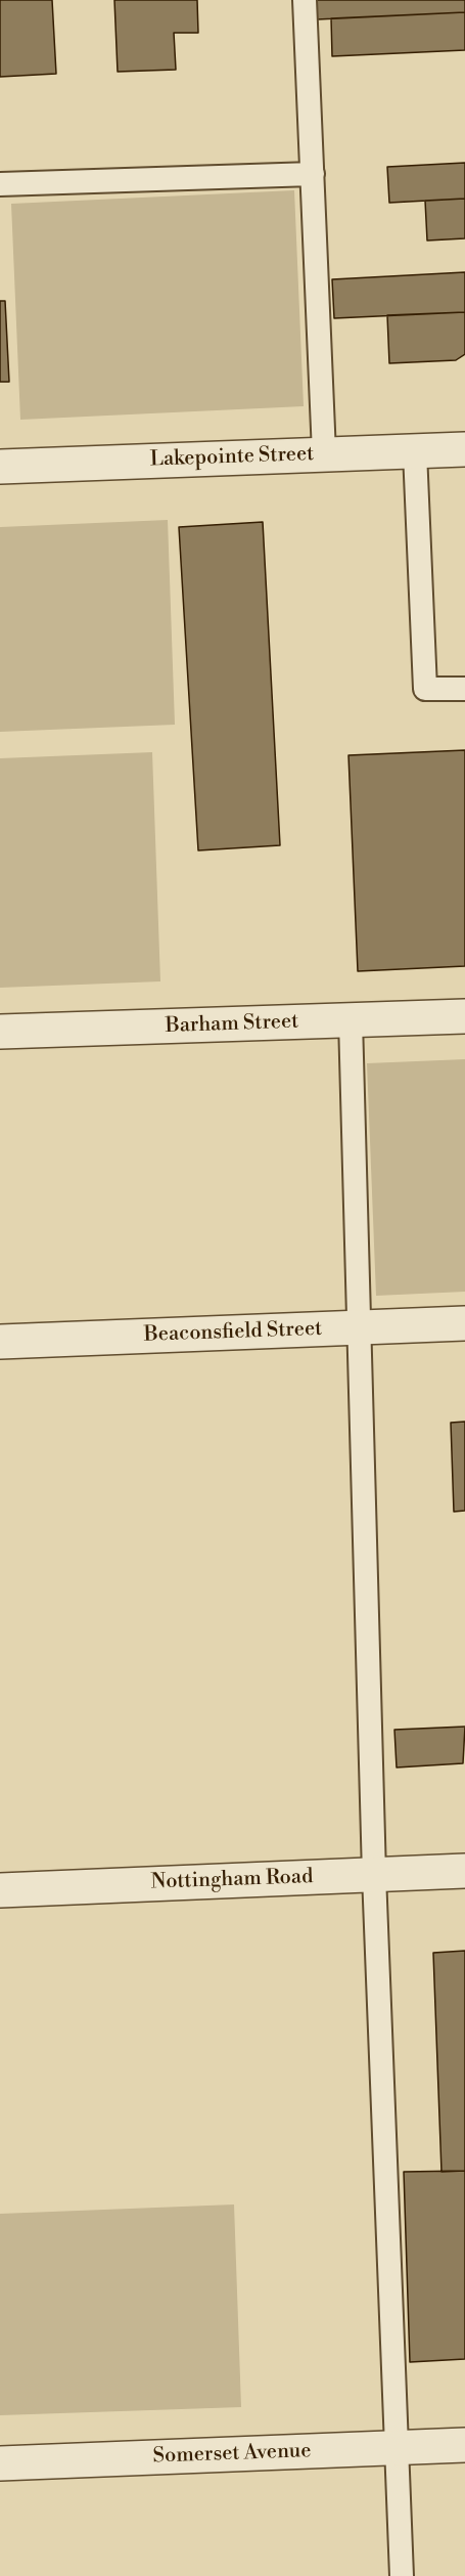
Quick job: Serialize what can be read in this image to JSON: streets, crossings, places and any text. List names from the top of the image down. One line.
{"streets":{"street":["Lakepointe Street","Barham Street","Beaconsfield Street","Nottingham Road","Somerset Avenue"]}}
